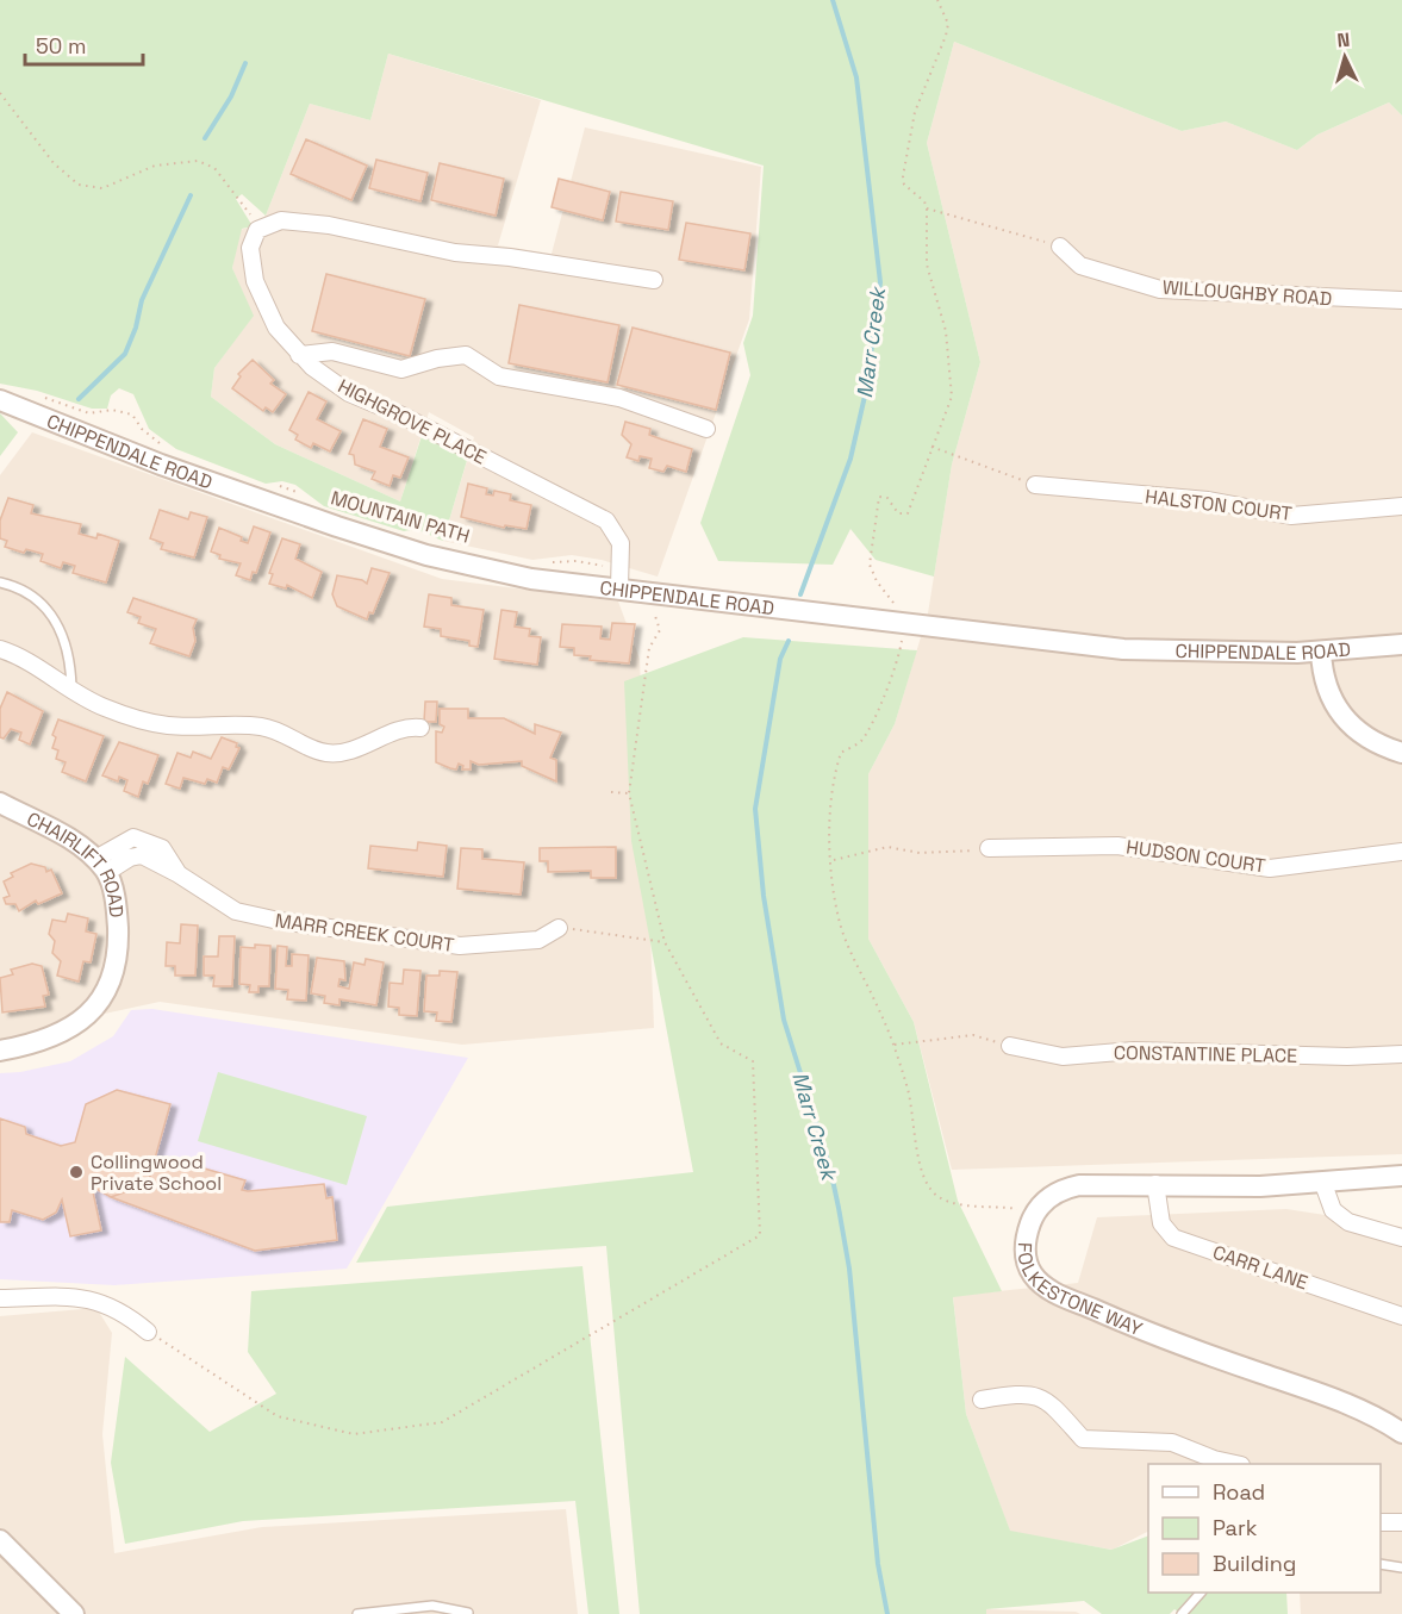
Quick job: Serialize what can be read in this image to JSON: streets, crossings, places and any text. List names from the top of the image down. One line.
{"streets":{"street":["WILLOUGHBY ROAD","HIGHGROVE PLACE","CHIPPENDALE ROAD","HALSTON COURT","HUDSON COURT","CHAIRLIFT ROAD","MARR CREEK COURT","CONSTANTINE PLACE","CARR LANE","FOLKESTONE WAY"]},"crossings":[["HIGHGROVE PLACE","CHIPPENDALE ROAD"],["CHAIRLIFT ROAD","MARR CREEK COURT"],["CARR LANE","FOLKESTONE WAY"]],"water":["Marr Creek"],"places":["Collingwood Private School"],"legend":["Road","Park","Building"],"scale_bar":"50 m","north":"top"}
